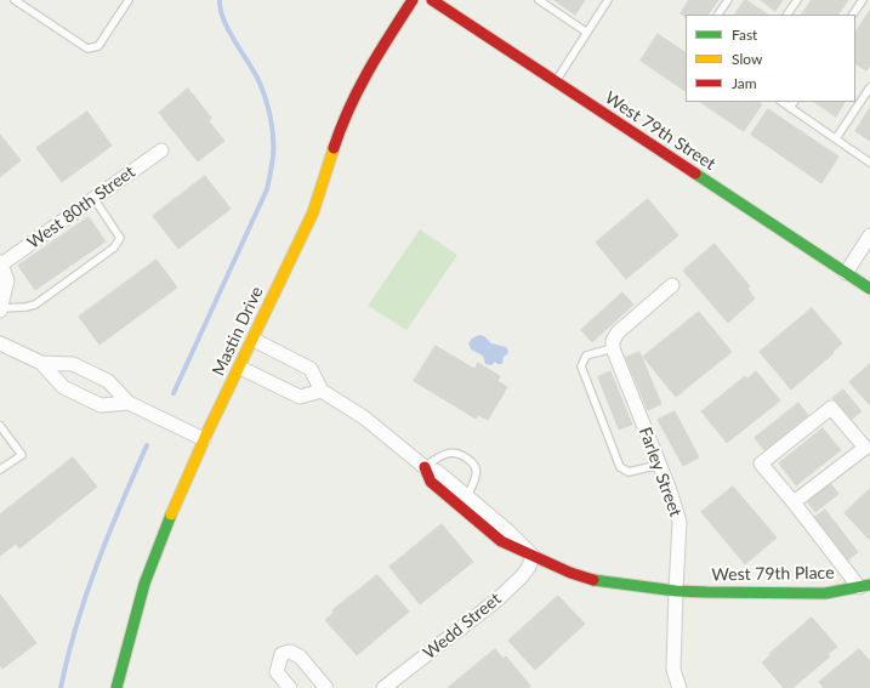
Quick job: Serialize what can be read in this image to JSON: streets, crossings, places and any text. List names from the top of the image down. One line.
{"streets":{"street":["West 79th Street","West 80th Street","Mastin Drive","Farley Street","West 79th Place","Wedd Street"]},"crossings":[["Farley Street","West 79th Place"]],"legend":["Fast","Slow","Jam"]}
